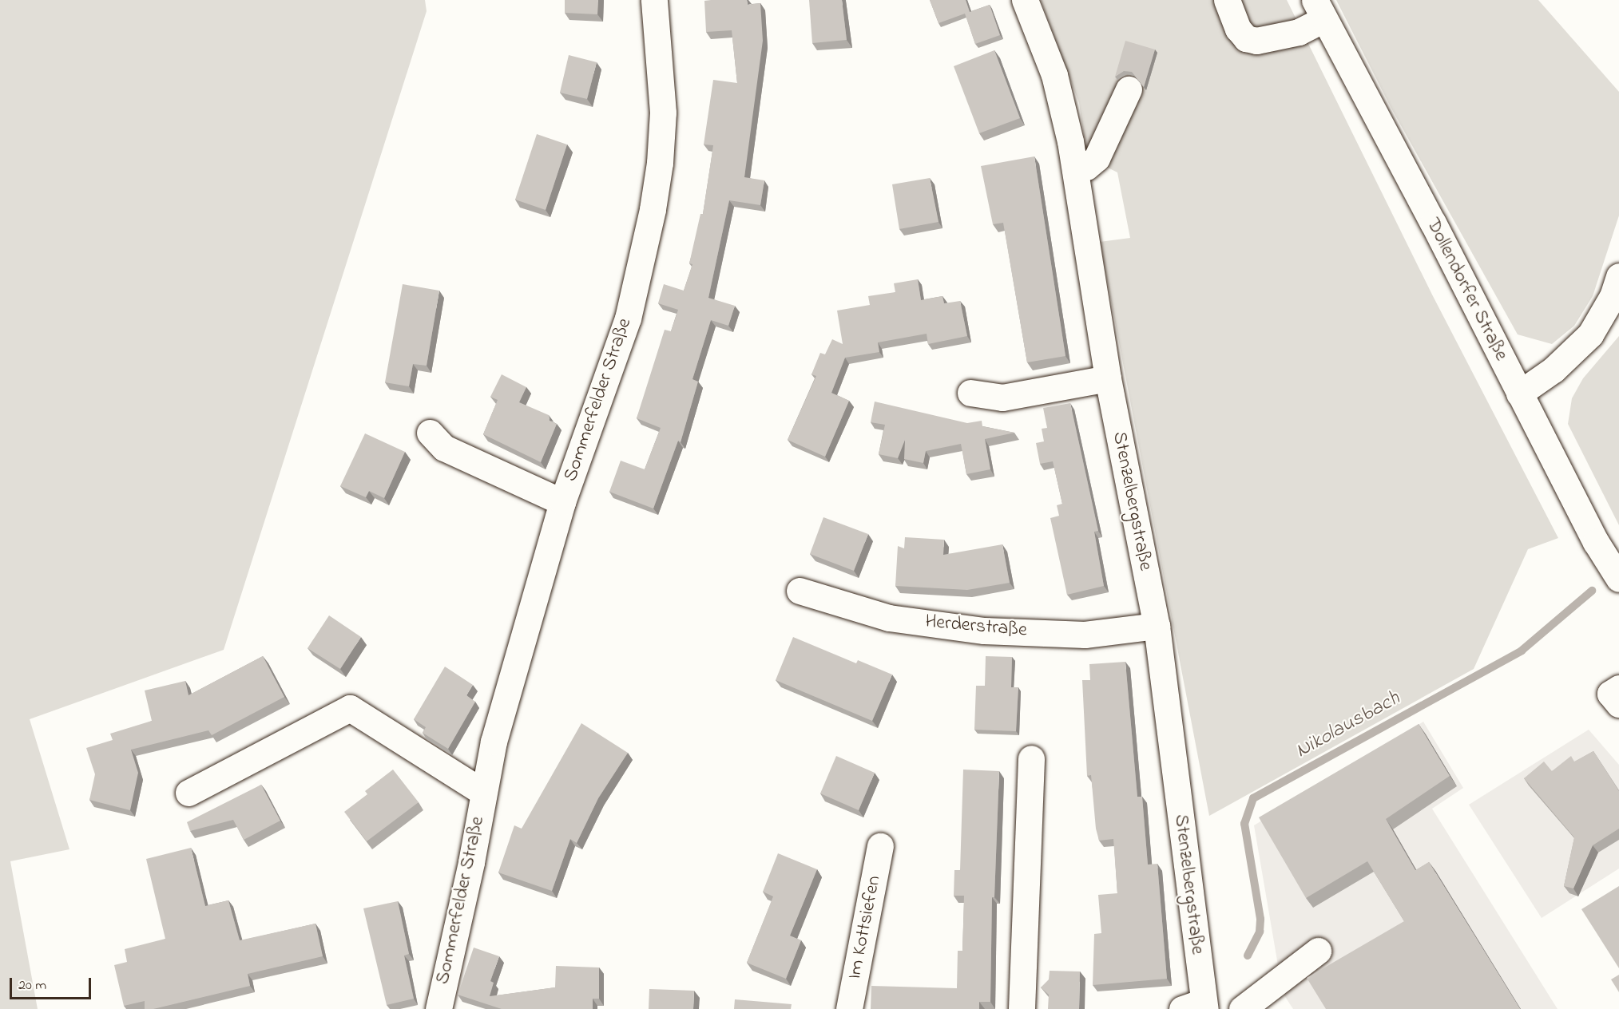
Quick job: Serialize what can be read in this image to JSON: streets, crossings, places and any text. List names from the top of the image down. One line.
{"streets":{"street":["Dollendorfer Straße","Sommerfelder Straße","Stenzelbergstraße","Herderstraße","Im Kottsiefen"]},"crossings":[["Stenzelbergstraße","Herderstraße"]],"water":["Nikolausbach"],"scale_bar":"20 m"}
